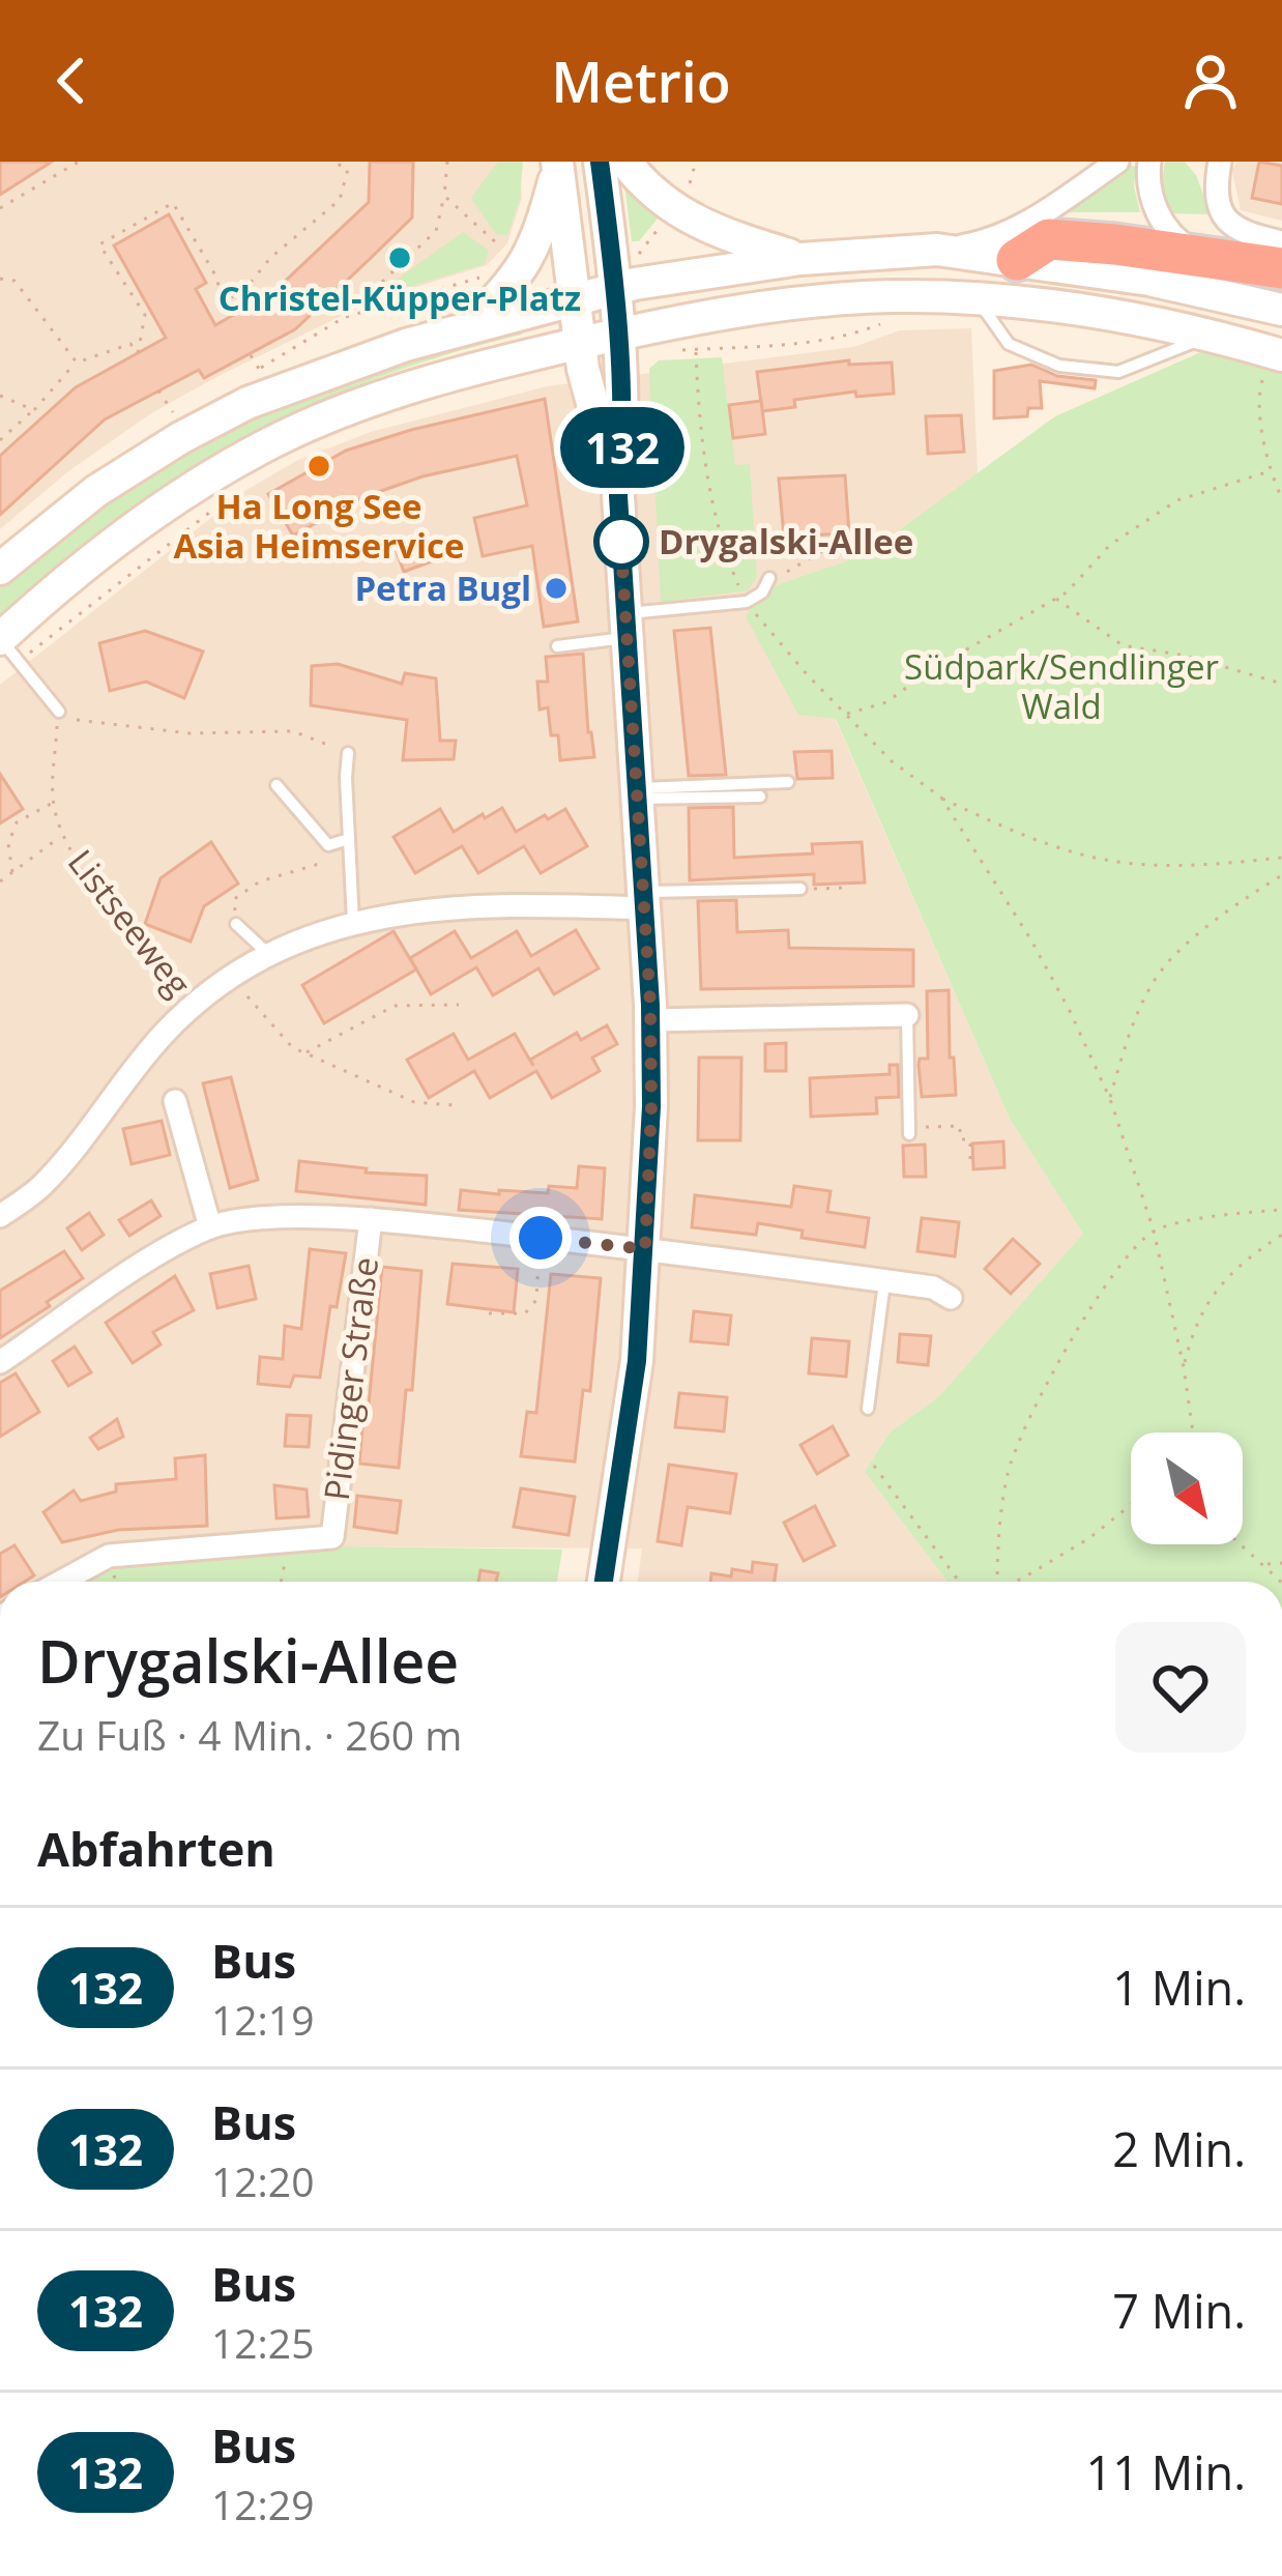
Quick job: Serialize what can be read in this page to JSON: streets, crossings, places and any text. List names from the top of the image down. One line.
{"streets":{"street":["Pidinger Straße"],"path":["Listseeweg"]},"parks":["Südpark/Sendlinger Wald"],"places":["Christel-Küpper-Platz","Ha Long See Asia Heimservice","Drygalski-Allee","Petra Bugl"],"lines":["bus line 132"],"north":"bottom right","page":{"header":"Metrio","on_map":"132","heading":[["Drygalski-Allee","Zu Fuß · 4 Min. · 260 m"],"Abfahrten"],"list":[{"mark":"132","name":"Bus","note":"12:19","value":"1 Min."},{"mark":"132","name":"Bus","note":"12:20","value":"2 Min."},{"mark":"132","name":"Bus","note":"12:25","value":"7 Min."},{"mark":"132","name":"Bus","note":"12:29","value":"11 Min."}]}}
